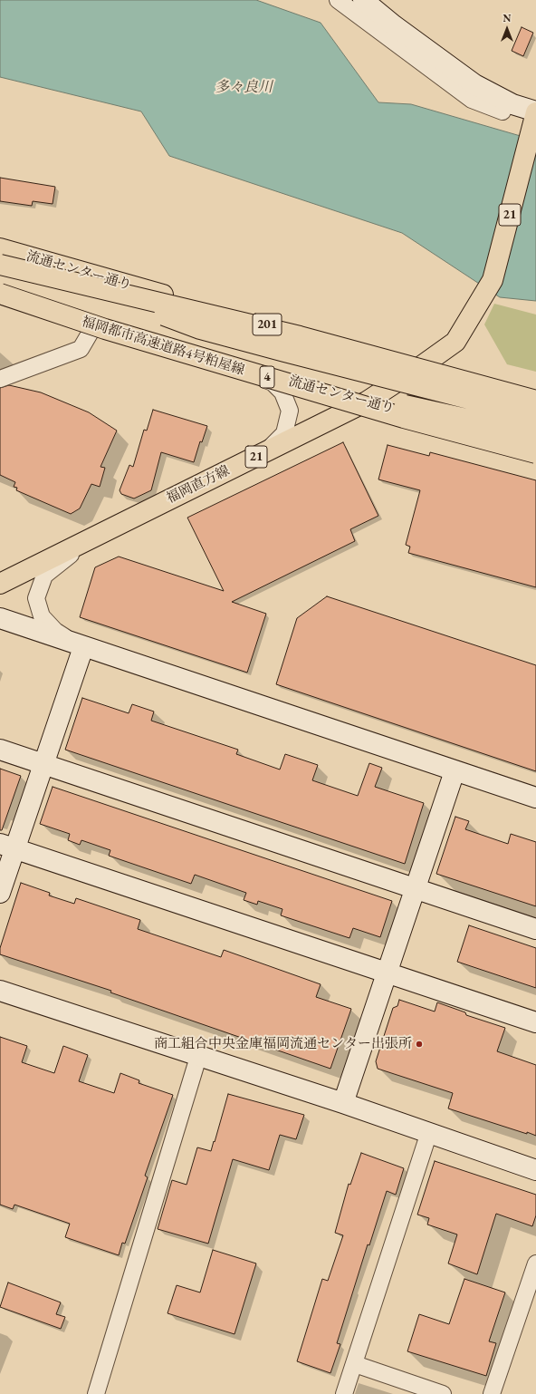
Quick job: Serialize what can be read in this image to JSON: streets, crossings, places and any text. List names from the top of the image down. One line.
{"streets":{"main road":["21","流通センター通り","201","福岡都市高速道路4号粕屋線","4","福岡直方線"]},"crossings":[["流通センター通り","福岡直方線"]],"water":["多々良川"],"places":["商工組合中央金庫福岡流通センター出張所"],"north":"top"}
